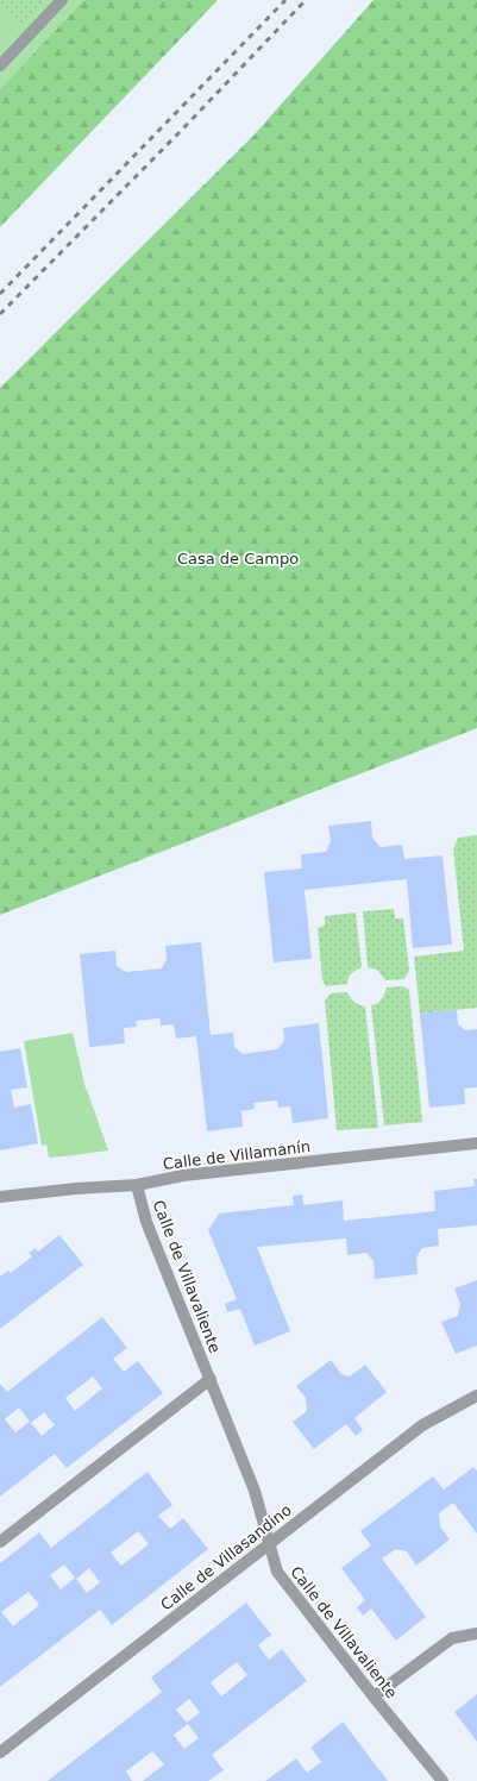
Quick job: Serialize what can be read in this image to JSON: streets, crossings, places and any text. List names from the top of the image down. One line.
{"streets":{"street":["Calle de Villamanín","Calle de Villavaliente","Calle de Villasandino"]},"crossings":[["Calle de Villamanín","Calle de Villavaliente"],["Calle de Villavaliente","Calle de Villasandino"]],"parks":["Casa de Campo"]}
